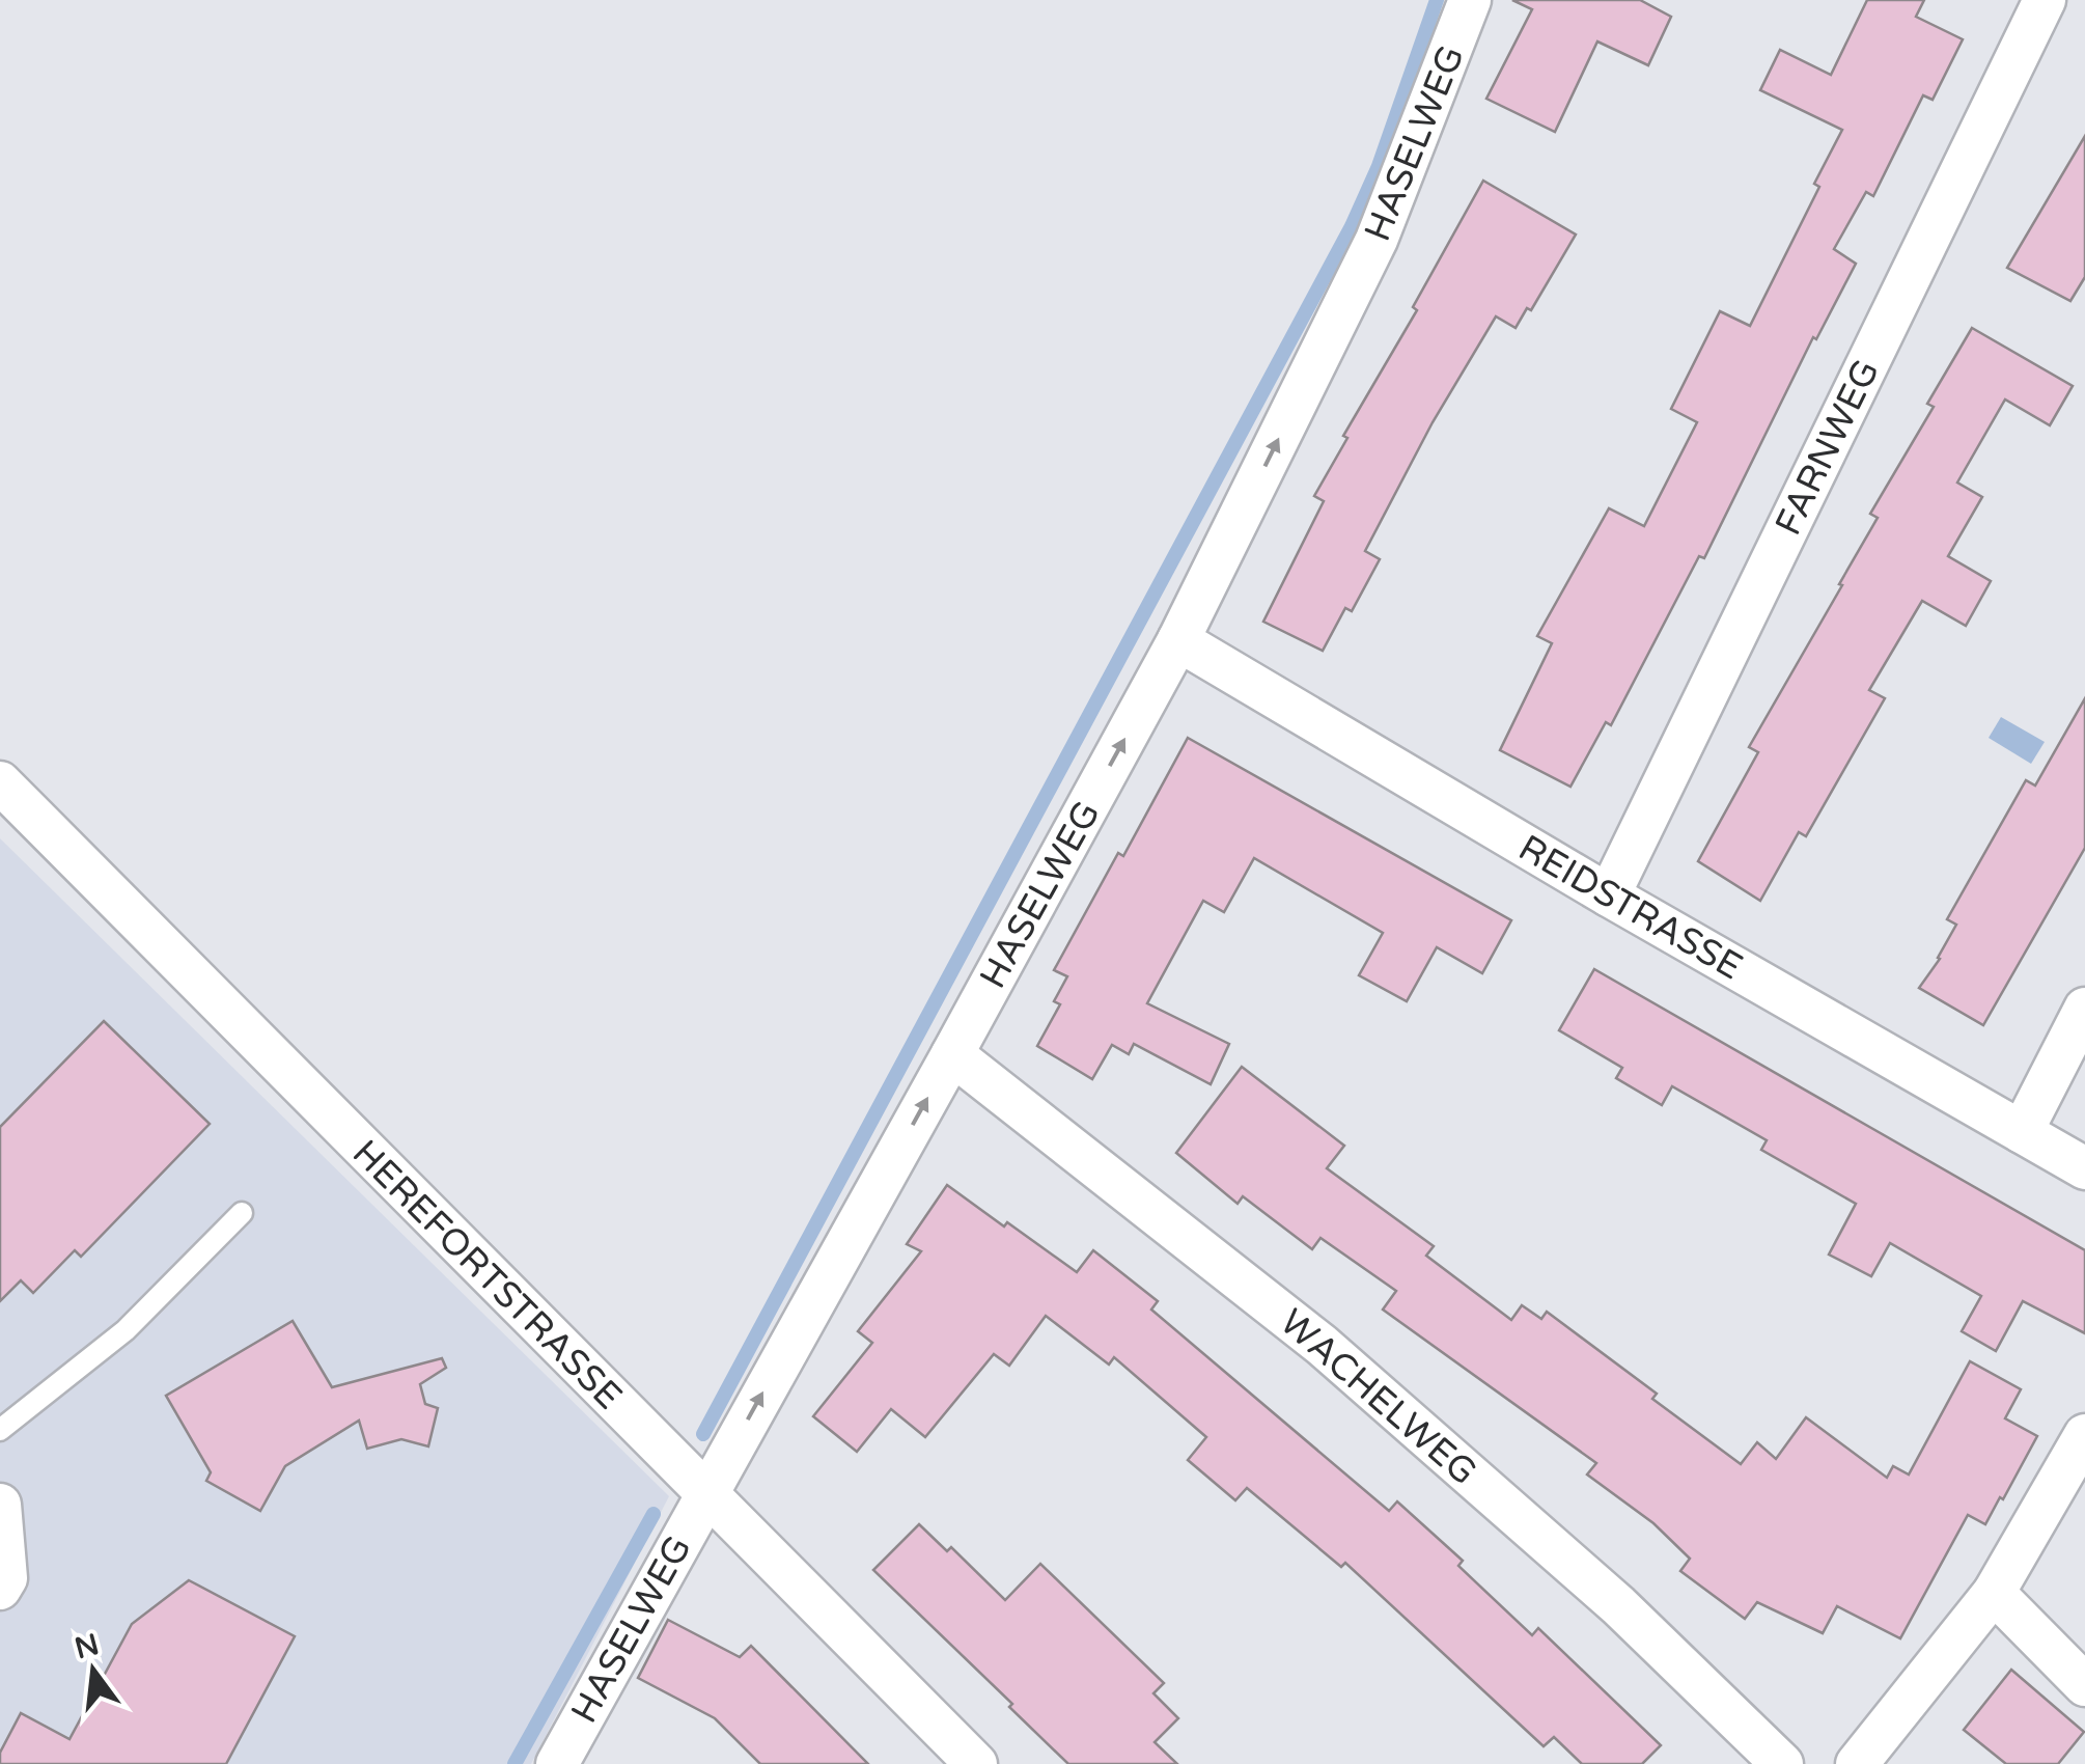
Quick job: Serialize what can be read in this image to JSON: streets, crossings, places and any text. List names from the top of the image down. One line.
{"streets":{"street":["HASELWEG","FARNWEG","REIDSTRASSE","HEREFORTSTRASSE","WACHELWEG"]},"crossings":[["HASELWEG","REIDSTRASSE"],["HASELWEG","HEREFORTSTRASSE"],["HASELWEG","WACHELWEG"],["FARNWEG","REIDSTRASSE"]],"one_way":["HASELWEG"],"north":"top"}
